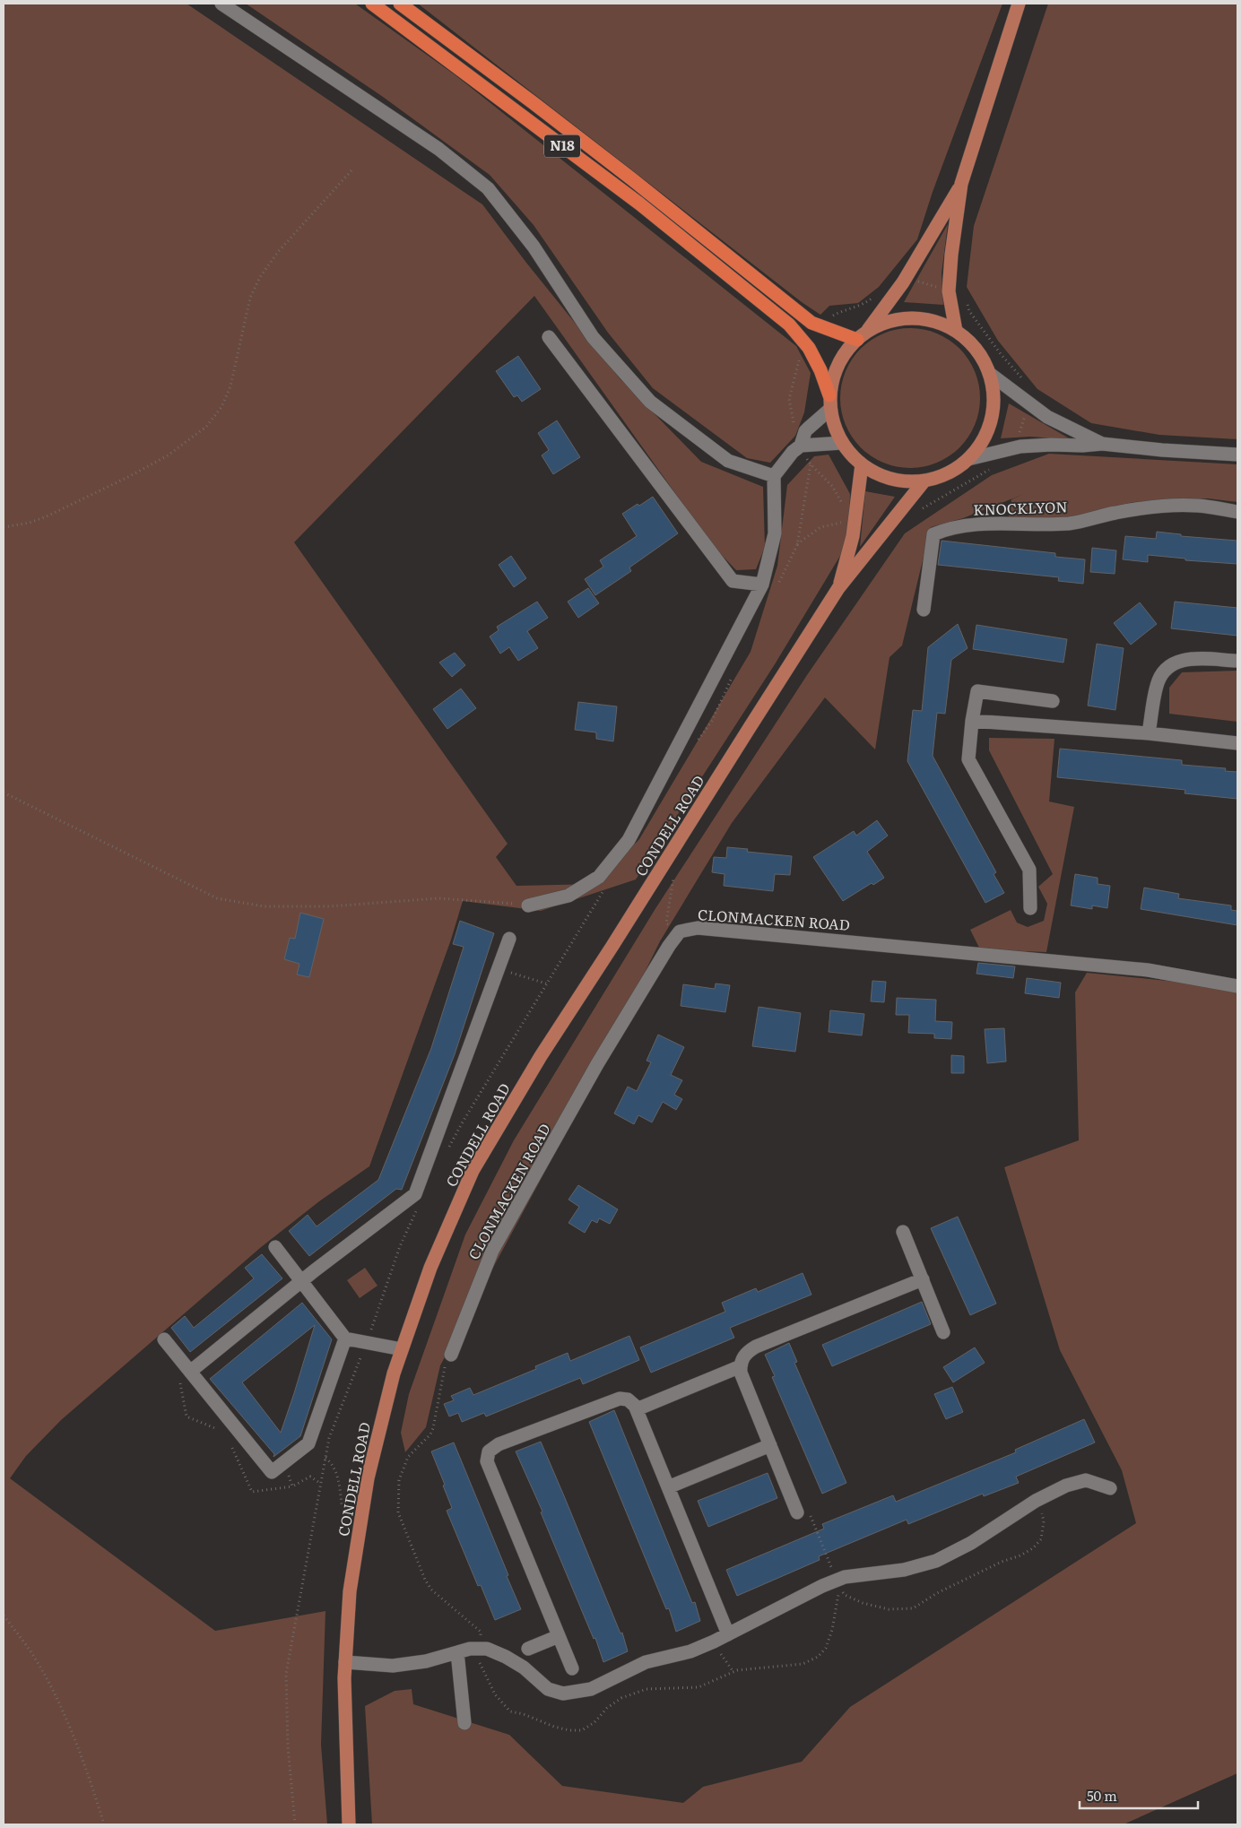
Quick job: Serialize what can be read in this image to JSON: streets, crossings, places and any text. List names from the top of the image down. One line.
{"streets":{"highway":["N18"],"main road":["CONDELL ROAD"],"street":["KNOCKLYON","CLONMACKEN ROAD"]},"scale_bar":"50 m"}
